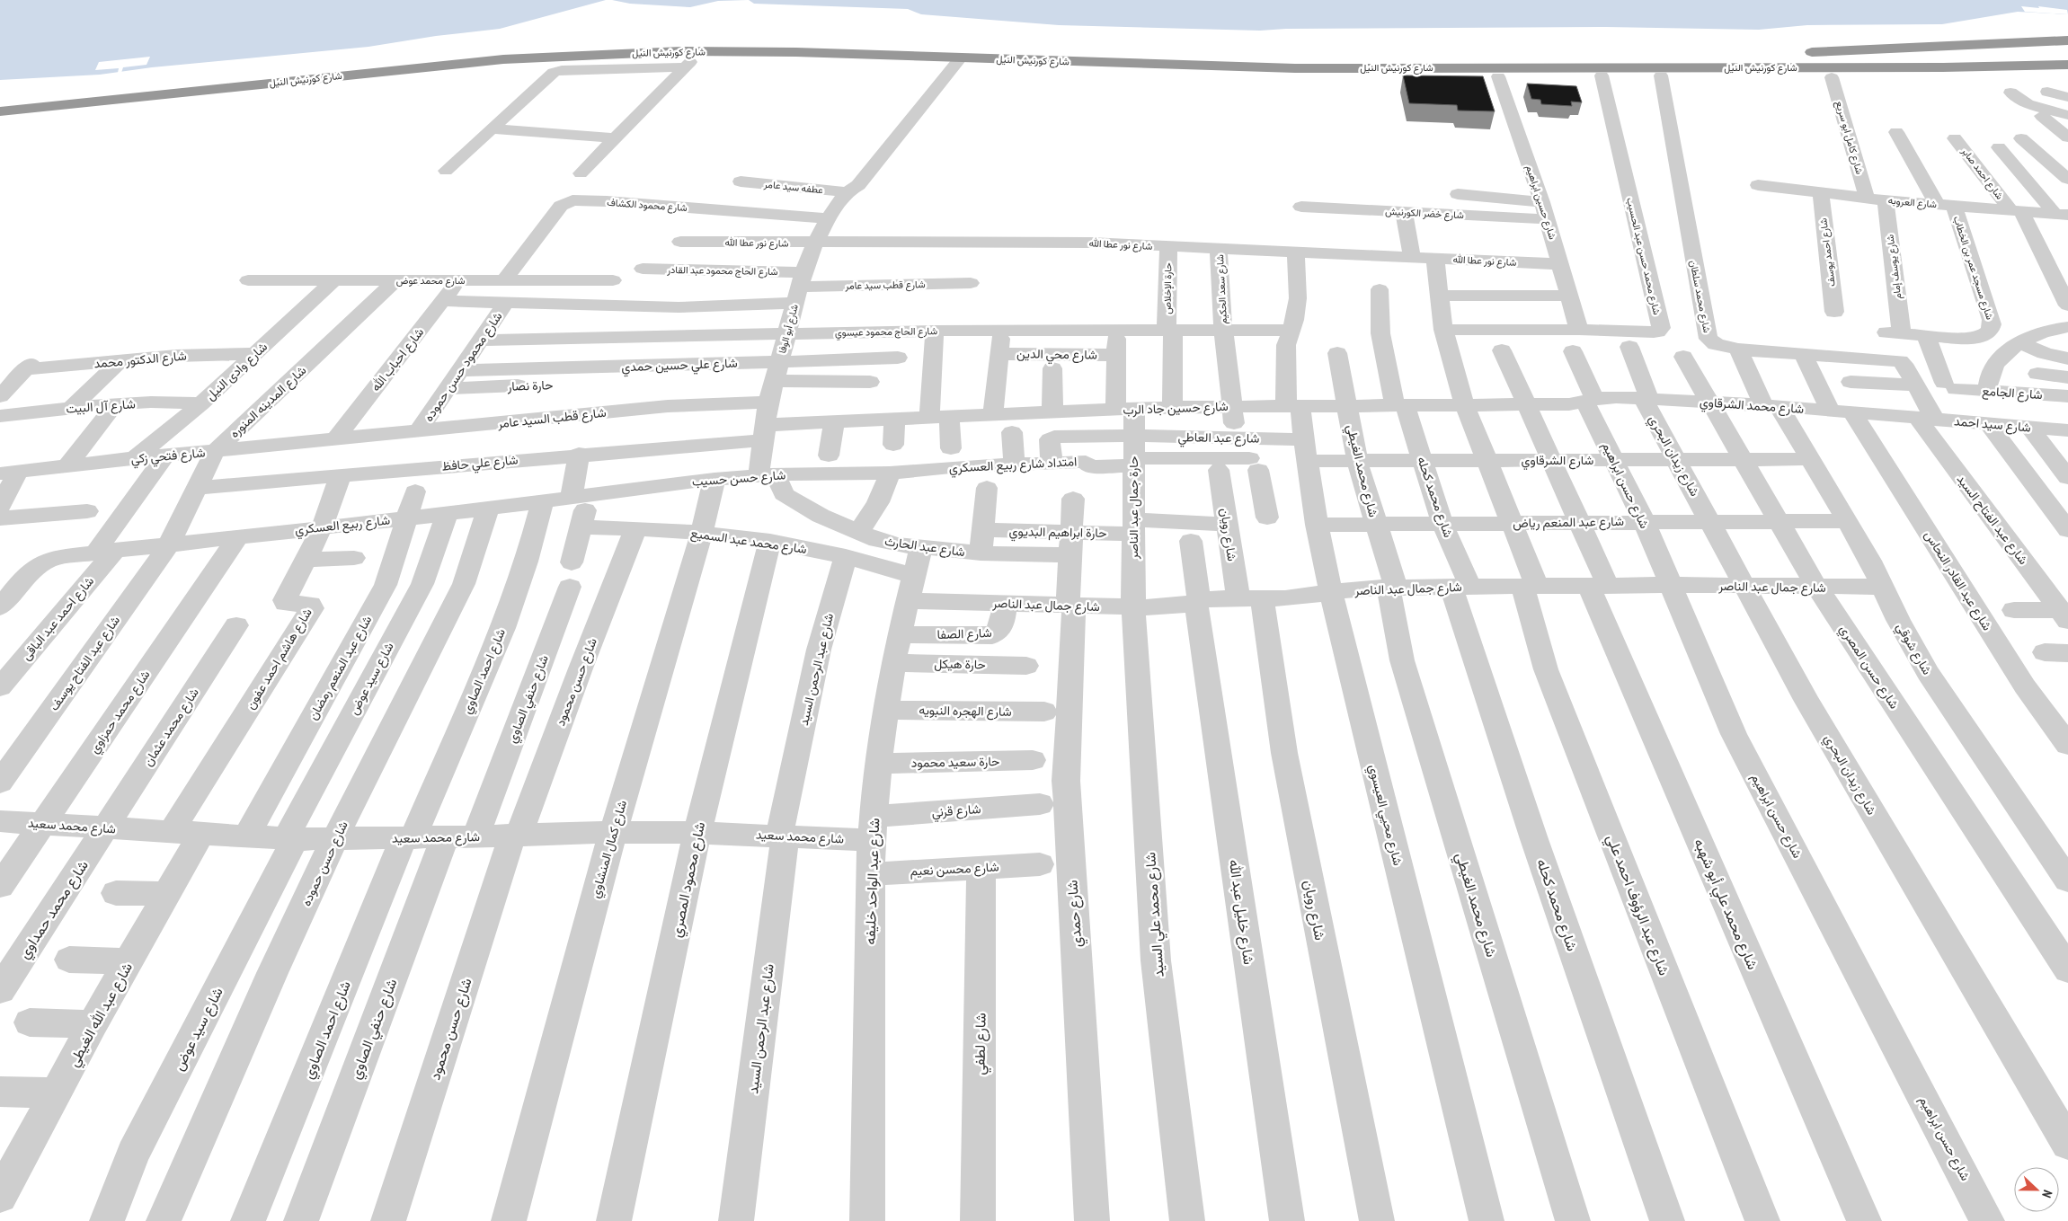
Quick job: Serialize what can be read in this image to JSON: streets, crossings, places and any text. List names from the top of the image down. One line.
{"streets":{"highway":["شارع كورنيش النيل"],"street":["شارع كامل ابو سريع","شارع احمد صابر","عطفه سيد عامر","شارع حسين ابراهيم","شارع العروبه","شارع محمود الكشاف","شارع خضر الكورنيش","شارع نور عطا الله","شارع احمد يوسف","شارع محمد حسن عبد الحسيب","شارع يوسف إمام","شارع مسجد عمر بن الخطاب","شارع الحاج محمود عبد القادر","شارع محمد عوض","شارع قطب سيد عامر","حارة الإخلاص","شارع سعد الحكيم","شارع محمد سلطان","شارع أبو الوفا","شارع الحاج محمود عيسوي","شارع محي الدين","شارع الدكتور محمد","شارع احباب الله","شارع علي حسين حمدي","شارع محمود حسن حموده","شارع وادى النيل","حارة نصار","شارع الجامع","شارع المدينه المنوره","شارع محمد الشرقاوي","شارع آل البيت","شارع حسين جاد الرب","شارع قطب السيد عامر","شارع سيد احمد","شارع عبد العاطي","شارع فتحي زكي","شارع زيدان البحري","شارع الشرقاوي","شارع علي حافظ","امتداد شارع ربيع العسكري","شارع محمد الغيطي","شارع حسن حسيب","شارع حسن ابراهيم","شارع محمد كحله","حارة جمال عبد الناصر","شارع عبد الفتاح السيد","شارع عبد المنعم رياض","شارع ربيع العسكري","حارة ابراهيم البديوي","شارع رويان","شارع محمد عبد السميع","شارع عبد الحارث","شارع عبد القادر النحاس","شارع جمال عبد الناصر","شارع احمد عبد الباقى","شارع الصفا","شارع شوقي","شارع هاشم احمد عفون","شارع عبد الفتاح يوسف","حارة هيكل","شارع حسن المصري","شارع عبد المنعم رمضان","شارع عبد الرحمن السيد","شارع احمد الصاوي","شارع سيد عوض","شارع حسن محمود","شارع حنفي الصاوي","شارع الهجره النبويه","شارع محمد حمزاوي","شارع محمد عثمان","حارة سعيد محمود","شارع قرني","شارع محيي العيسوي","شارع محمد سعيد","شارع كمال المنشاوي","شارع حسن حموده","شارع محسن نعيم","شارع محمود المصري","شارع عبد الواحد خليفه","شارع محمد علي أبو شهبه","شارع عبد الرؤوف احمد علي","شارع محمد حمداوي","شارع خليل عبد الله","شارع حمدي","شارع محمد علي السيد","شارع عبد الله الغيطي","شارع لطفي"]},"crossings":[["شارع كورنيش النيل","شارع كامل ابو سريع"],["شارع كورنيش النيل","شارع محمد سلطان"],["شارع كورنيش النيل","شارع أبو الوفا"],["شارع كامل ابو سريع","شارع العروبه"],["شارع احمد صابر","شارع العروبه"],["عطفه سيد عامر","شارع أبو الوفا"],["شارع حسين ابراهيم","شارع خضر الكورنيش"],["شارع حسين ابراهيم","شارع نور عطا الله"],["شارع حسين ابراهيم","شارع محمد حسن عبد الحسيب"],["شارع العروبه","شارع احمد يوسف"],["شارع العروبه","شارع يوسف إمام"],["شارع العروبه","شارع مسجد عمر بن الخطاب"],["شارع محمود الكشاف","شارع محمد عوض"],["شارع محمود الكشاف","شارع أبو الوفا"],["شارع نور عطا الله","حارة الإخلاص"],["شارع نور عطا الله","شارع سعد الحكيم"],["شارع نور عطا الله","شارع أبو الوفا"],["شارع نور عطا الله","شارع محيي العيسوي"],["شارع نور عطا الله","شارع عبد الرؤوف احمد علي"],["شارع محمد حسن عبد الحسيب","شارع عبد الرؤوف احمد علي"],["شارع يوسف إمام","شارع مسجد عمر بن الخطاب"],["شارع الحاج محمود عبد القادر","شارع محمد عوض"],["شارع الحاج محمود عبد القادر","شارع قطب سيد عامر"],["شارع الحاج محمود عبد القادر","شارع أبو الوفا"],["شارع محمد عوض","شارع قطب سيد عامر"],["شارع محمد عوض","شارع أبو الوفا"],["شارع محمد عوض","شارع احباب الله"],["شارع محمد عوض","شارع محمود حسن حموده"],["شارع محمد عوض","شارع وادى النيل"],["شارع محمد عوض","شارع المدينه المنوره"],["شارع قطب سيد عامر","شارع أبو الوفا"],["حارة الإخلاص","شارع الحاج محمود عيسوي"],["حارة الإخلاص","شارع حسين جاد الرب"],["شارع سعد الحكيم","شارع الحاج محمود عيسوي"],["شارع سعد الحكيم","شارع حسين جاد الرب"],["شارع سعد الحكيم","شارع عبد العاطي"],["شارع محمد سلطان","شارع الجامع"],["شارع محمد سلطان","شارع محمد الشرقاوي"],["شارع محمد سلطان","شارع سيد احمد"],["شارع محمد سلطان","شارع عبد الفتاح السيد"],["شارع محمد سلطان","شارع عبد القادر النحاس"],["شارع محمد سلطان","شارع شوقي"],["شارع أبو الوفا","شارع الحاج محمود عيسوي"],["شارع أبو الوفا","شارع علي حسين حمدي"],["شارع أبو الوفا","شارع حسين جاد الرب"],["شارع أبو الوفا","شارع قطب السيد عامر"],["شارع أبو الوفا","شارع علي حافظ"],["شارع أبو الوفا","شارع حسن حسيب"],["شارع أبو الوفا","شارع عبد الحارث"],["شارع الحاج محمود عيسوي","شارع محمود حسن حموده"],["شارع الحاج محمود عيسوي","حارة جمال عبد الناصر"],["شارع الحاج محمود عيسوي","شارع محيي العيسوي"],["شارع محي الدين","حارة جمال عبد الناصر"],["شارع الدكتور محمد","شارع وادى النيل"],["شارع احباب الله","شارع قطب السيد عامر"],["شارع احباب الله","شارع فتحي زكي"],["شارع علي حسين حمدي","شارع محمود حسن حموده"],["شارع محمود حسن حموده","حارة نصار"],["شارع محمود حسن حموده","شارع قطب السيد عامر"],["شارع وادى النيل","شارع آل البيت"],["شارع وادى النيل","شارع فتحي زكي"],["شارع المدينه المنوره","شارع فتحي زكي"],["شارع المدينه المنوره","شارع علي حافظ"],["شارع المدينه المنوره","شارع ربيع العسكري"],["شارع المدينه المنوره","شارع عبد الفتاح يوسف"],["شارع محمد الشرقاوي","شارع حسين جاد الرب"],["شارع محمد الشرقاوي","شارع سيد احمد"],["شارع محمد الشرقاوي","شارع زيدان البحري"],["شارع محمد الشرقاوي","شارع حسن ابراهيم"],["شارع محمد الشرقاوي","شارع عبد الفتاح السيد"],["شارع محمد الشرقاوي","شارع عبد القادر النحاس"],["شارع محمد الشرقاوي","شارع شوقي"],["شارع محمد الشرقاوي","شارع حسن المصري"],["شارع حسين جاد الرب","شارع علي حافظ"],["شارع حسين جاد الرب","شارع محمد الغيطي"],["شارع حسين جاد الرب","شارع حسن ابراهيم"],["شارع حسين جاد الرب","شارع محمد كحله"],["شارع حسين جاد الرب","حارة جمال عبد الناصر"],["شارع حسين جاد الرب","شارع محيي العيسوي"],["شارع حسين جاد الرب","شارع محمد علي أبو شهبه"],["شارع حسين جاد الرب","شارع عبد الرؤوف احمد علي"],["شارع قطب السيد عامر","شارع فتحي زكي"],["شارع سيد احمد","شارع عبد الفتاح السيد"],["شارع عبد العاطي","شارع الشرقاوي"],["شارع عبد العاطي","امتداد شارع ربيع العسكري"],["شارع عبد العاطي","حارة جمال عبد الناصر"],["شارع عبد العاطي","شارع محيي العيسوي"],["شارع فتحي زكي","شارع احمد عبد الباقى"],["شارع زيدان البحري","شارع الشرقاوي"],["شارع زيدان البحري","شارع عبد المنعم رياض"],["شارع زيدان البحري","شارع جمال عبد الناصر"],["شارع الشرقاوي","شارع محمد الغيطي"],["شارع الشرقاوي","شارع حسن ابراهيم"],["شارع الشرقاوي","شارع محمد كحله"],["شارع الشرقاوي","شارع شوقي"],["شارع الشرقاوي","شارع حسن المصري"],["شارع الشرقاوي","شارع محيي العيسوي"],["شارع الشرقاوي","شارع محمد علي أبو شهبه"],["شارع الشرقاوي","شارع عبد الرؤوف احمد علي"],["شارع علي حافظ","شارع هاشم احمد عفون"],["شارع علي حافظ","شارع حنفي الصاوي"],["امتداد شارع ربيع العسكري","شارع حسن حسيب"],["امتداد شارع ربيع العسكري","حارة جمال عبد الناصر"],["امتداد شارع ربيع العسكري","شارع رويان"],["شارع محمد الغيطي","شارع عبد المنعم رياض"],["شارع محمد الغيطي","شارع جمال عبد الناصر"],["شارع حسن حسيب","شارع ربيع العسكري"],["شارع حسن حسيب","شارع عبد الحارث"],["شارع حسن حسيب","شارع حنفي الصاوي"],["شارع حسن حسيب","شارع كمال المنشاوي"],["شارع حسن ابراهيم","شارع عبد المنعم رياض"],["شارع حسن ابراهيم","شارع جمال عبد الناصر"],["شارع محمد كحله","شارع عبد المنعم رياض"],["شارع محمد كحله","شارع جمال عبد الناصر"],["حارة جمال عبد الناصر","حارة ابراهيم البديوي"],["حارة جمال عبد الناصر","شارع جمال عبد الناصر"],["حارة جمال عبد الناصر","شارع محمد علي السيد"],["شارع عبد المنعم رياض","شارع شوقي"],["شارع عبد المنعم رياض","شارع حسن المصري"],["شارع عبد المنعم رياض","شارع محيي العيسوي"],["شارع عبد المنعم رياض","شارع محمد علي أبو شهبه"],["شارع عبد المنعم رياض","شارع عبد الرؤوف احمد علي"],["شارع ربيع العسكري","شارع احمد عبد الباقى"],["شارع ربيع العسكري","شارع هاشم احمد عفون"],["شارع ربيع العسكري","شارع عبد الفتاح يوسف"],["شارع ربيع العسكري","شارع عبد المنعم رمضان"],["شارع ربيع العسكري","شارع احمد الصاوي"],["شارع ربيع العسكري","شارع سيد عوض"],["شارع ربيع العسكري","شارع حنفي الصاوي"],["شارع ربيع العسكري","شارع محمد حمزاوي"],["شارع ربيع العسكري","شارع حسن حموده"],["حارة ابراهيم البديوي","شارع رويان"],["حارة ابراهيم البديوي","شارع حمدي"],["شارع رويان","شارع جمال عبد الناصر"],["شارع محمد عبد السميع","شارع جمال عبد الناصر"],["شارع محمد عبد السميع","شارع عبد الرحمن السيد"],["شارع محمد عبد السميع","شارع حسن محمود"],["شارع محمد عبد السميع","شارع حنفي الصاوي"],["شارع محمد عبد السميع","شارع كمال المنشاوي"],["شارع محمد عبد السميع","شارع محمود المصري"],["شارع محمد عبد السميع","شارع عبد الواحد خليفه"],["شارع عبد الحارث","شارع عبد الواحد خليفه"],["شارع عبد الحارث","شارع حمدي"],["شارع جمال عبد الناصر","شارع الصفا"],["شارع جمال عبد الناصر","شارع شوقي"],["شارع جمال عبد الناصر","شارع حسن المصري"],["شارع جمال عبد الناصر","شارع محيي العيسوي"],["شارع جمال عبد الناصر","شارع عبد الواحد خليفه"],["شارع جمال عبد الناصر","شارع محمد علي أبو شهبه"],["شارع جمال عبد الناصر","شارع عبد الرؤوف احمد علي"],["شارع جمال عبد الناصر","شارع خليل عبد الله"],["شارع جمال عبد الناصر","شارع حمدي"],["شارع جمال عبد الناصر","شارع محمد علي السيد"],["شارع الصفا","شارع عبد الواحد خليفه"],["شارع هاشم احمد عفون","شارع محمد سعيد"],["حارة هيكل","شارع عبد الواحد خليفه"],["شارع عبد المنعم رمضان","شارع محمد سعيد"],["شارع عبد الرحمن السيد","شارع محمد سعيد"],["شارع احمد الصاوي","شارع محمد سعيد"],["شارع سيد عوض","شارع محمد سعيد"],["شارع حسن محمود","شارع محمد سعيد"],["شارع حنفي الصاوي","شارع محمد سعيد"],["شارع الهجره النبويه","شارع عبد الواحد خليفه"],["شارع محمد حمزاوي","شارع محمد سعيد"],["شارع محمد عثمان","شارع محمد سعيد"],["شارع محمد عثمان","شارع محمد حمداوي"],["حارة سعيد محمود","شارع عبد الواحد خليفه"],["شارع قرني","شارع محمد سعيد"],["شارع قرني","شارع عبد الواحد خليفه"],["شارع محمد سعيد","شارع كمال المنشاوي"],["شارع محمد سعيد","شارع حسن حموده"],["شارع محمد سعيد","شارع محمود المصري"],["شارع محمد سعيد","شارع عبد الواحد خليفه"],["شارع محمد سعيد","شارع محمد حمداوي"],["شارع محمد سعيد","شارع عبد الله الغيطي"],["شارع محسن نعيم","شارع عبد الواحد خليفه"],["شارع محسن نعيم","شارع لطفي"]],"north":"right"}
